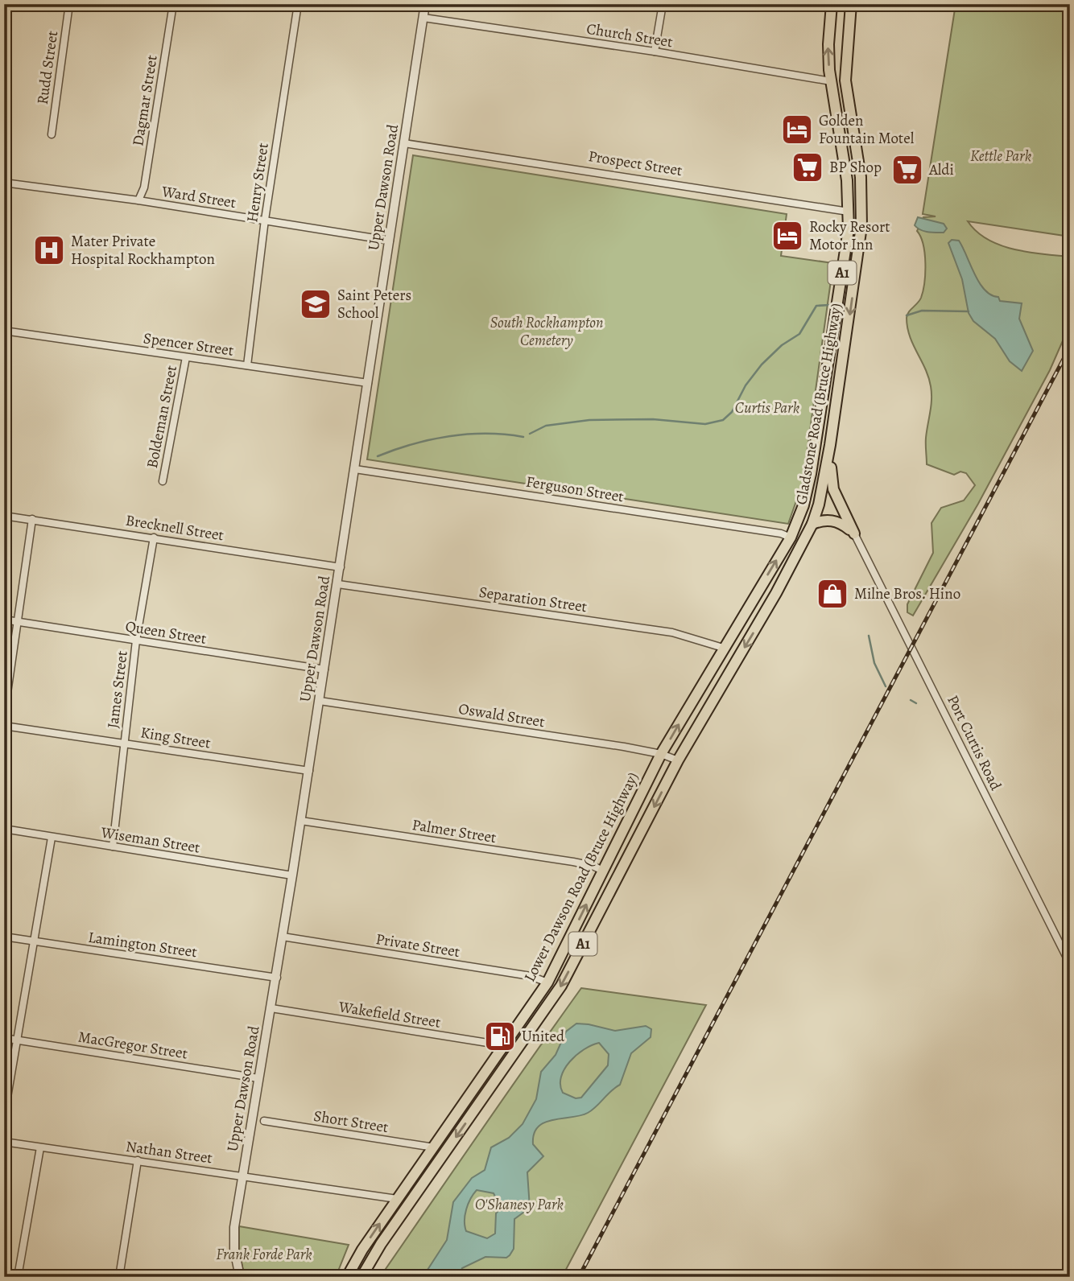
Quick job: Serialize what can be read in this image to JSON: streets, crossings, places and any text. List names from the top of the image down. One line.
{"streets":{"highway":["Prospect Street","A1","Gladstone Road (Bruce Highway)","Lower Dawson Road (Bruce Highway)"],"street":["Church Street","Rudd Street","Dagmar Street","Henry Street","Upper Dawson Road","Ward Street","Spencer Street","Boldeman Street","Ferguson Street","Brecknell Street","Separation Street","Queen Street","James Street","Oswald Street","King Street","Port Curtis Road","Palmer Street","Wiseman Street","Lamington Street","Private Street","Wakefield Street","MacGregor Street","Short Street","Nathan Street"]},"crossings":[["Church Street","Upper Dawson Road"],["Church Street","Gladstone Road (Bruce Highway)"],["Dagmar Street","Ward Street"],["Prospect Street","Upper Dawson Road"],["Prospect Street","Gladstone Road (Bruce Highway)"],["Henry Street","Ward Street"],["Henry Street","Spencer Street"],["Upper Dawson Road","Ward Street"],["Upper Dawson Road","Spencer Street"],["Upper Dawson Road","Ferguson Street"],["Upper Dawson Road","Brecknell Street"],["Upper Dawson Road","Separation Street"],["Upper Dawson Road","Queen Street"],["Upper Dawson Road","Oswald Street"],["Upper Dawson Road","King Street"],["Upper Dawson Road","Palmer Street"],["Upper Dawson Road","Wiseman Street"],["Upper Dawson Road","Lamington Street"],["Upper Dawson Road","Private Street"],["Upper Dawson Road","Wakefield Street"],["Upper Dawson Road","MacGregor Street"],["Upper Dawson Road","Nathan Street"],["Spencer Street","Boldeman Street"],["Gladstone Road (Bruce Highway)","Ferguson Street"],["Gladstone Road (Bruce Highway)","Lower Dawson Road (Bruce Highway)"],["Ferguson Street","Lower Dawson Road (Bruce Highway)"],["Brecknell Street","James Street"],["Separation Street","Lower Dawson Road (Bruce Highway)"],["Queen Street","James Street"],["James Street","King Street"],["James Street","Wiseman Street"],["Oswald Street","Lower Dawson Road (Bruce Highway)"],["Palmer Street","Lower Dawson Road (Bruce Highway)"],["Lower Dawson Road (Bruce Highway)","Private Street"],["Lower Dawson Road (Bruce Highway)","Wakefield Street"],["Lower Dawson Road (Bruce Highway)","Short Street"],["Lower Dawson Road (Bruce Highway)","Nathan Street"]],"parks":["Kettle Park","South Rockhampton Cemetery","Curtis Park","O'Shanesy Park","Frank Forde Park"],"places":{"hotel":["Golden Fountain Motel","Rocky Resort Motor Inn"],"supermarket":["BP Shop","Aldi"],"hospital":["Mater Private Hospital Rockhampton"],"school or university":["Saint Peters School"],"shop":["Milne Bros. Hino"],"fuel station":["United"]}}
